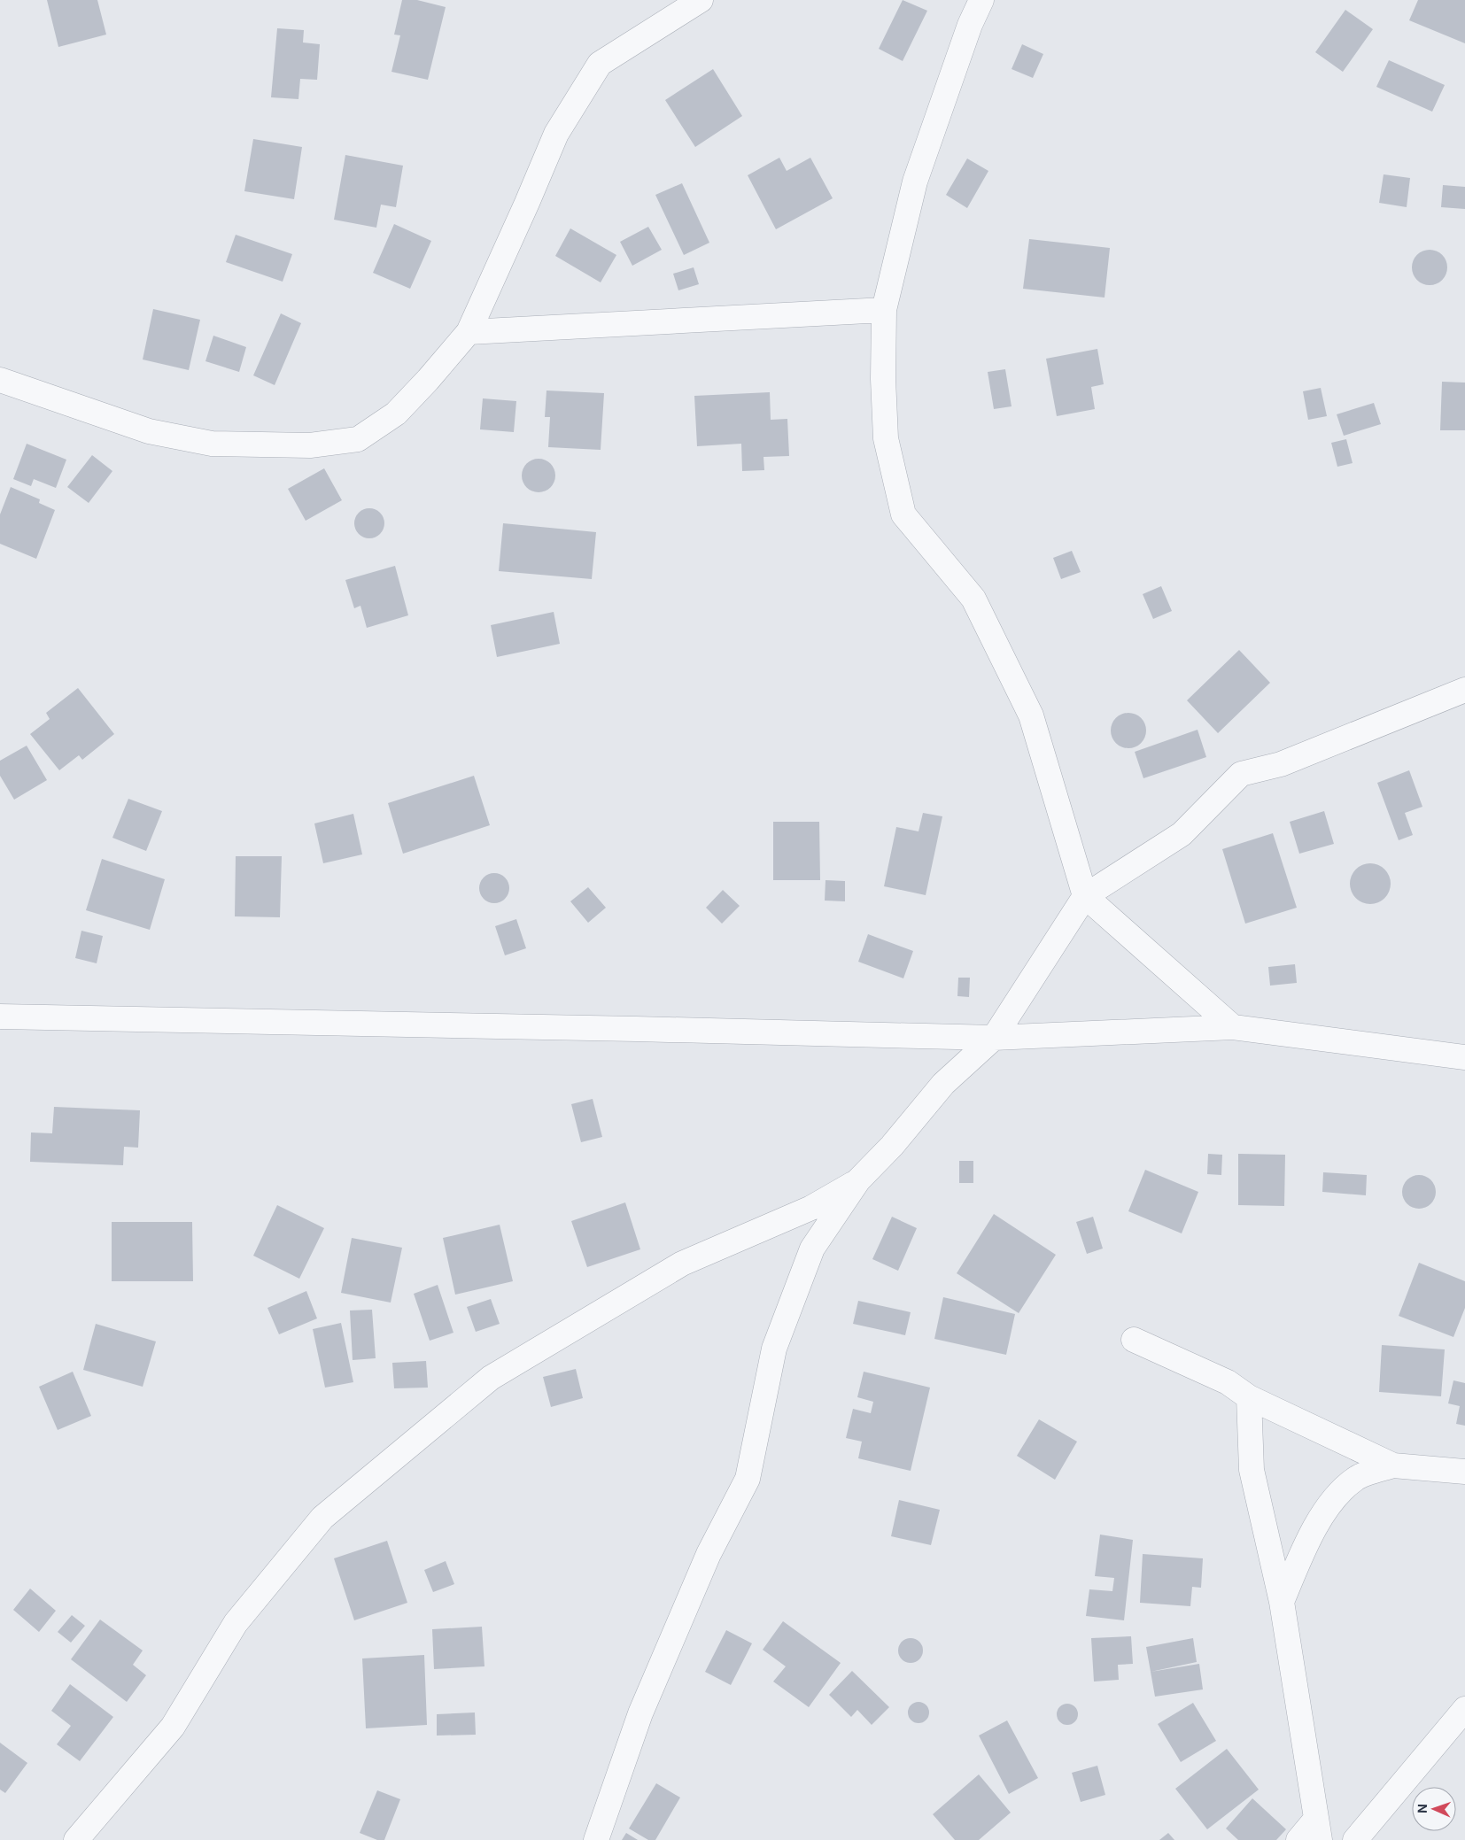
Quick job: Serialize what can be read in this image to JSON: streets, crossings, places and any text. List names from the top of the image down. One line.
{"north":"left"}
